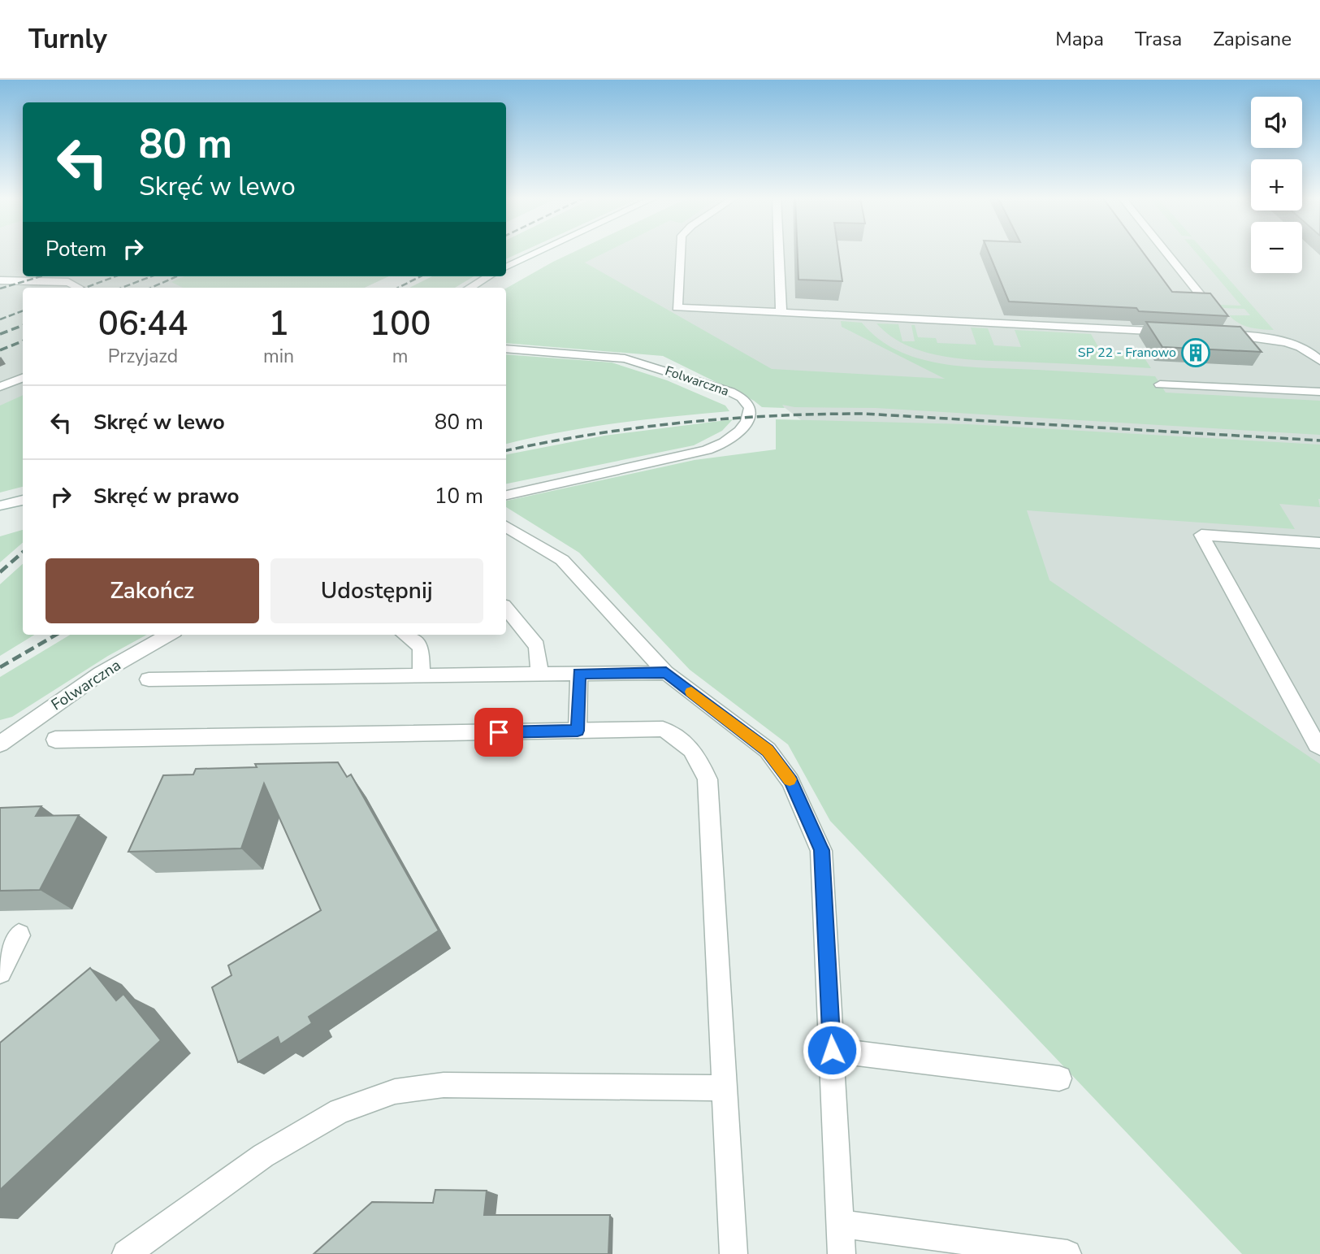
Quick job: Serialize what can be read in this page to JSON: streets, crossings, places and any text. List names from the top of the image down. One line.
{"streets":{"street":["Folwarczna"]},"places":{"building":["SP 22 - Franowo"]},"page":{"header":"Turnly","nav":["Mapa","Trasa","Zapisane"],"map_buttons":["+","−"],"turn":["80 m","Skręć w lewo"],"then":"Potem","eta":["06:44","Przyjazd","1","min","100","m"],"list":[{"name":"Skręć w lewo","value":"80 m"},{"name":"Skręć w prawo","value":"10 m"}],"buttons":["Zakończ","Udostępnij"]}}
